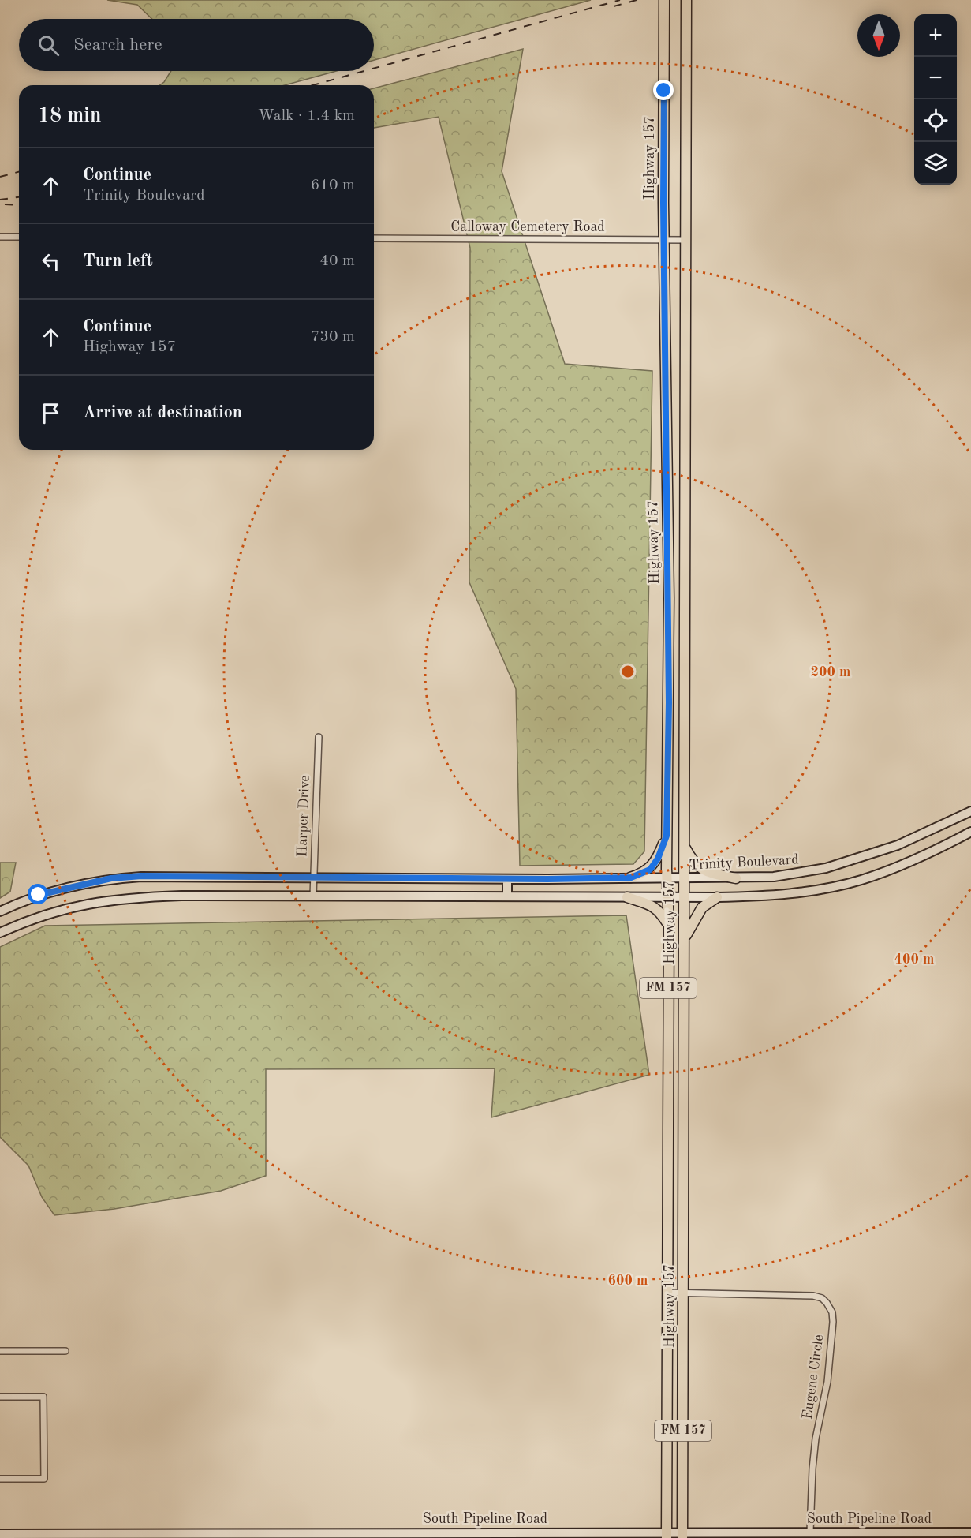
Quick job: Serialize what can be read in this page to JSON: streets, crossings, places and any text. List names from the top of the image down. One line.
{"streets":{"main road":["Highway 157","Trinity Boulevard","FM 157","South Pipeline Road"],"street":["Calloway Cemetery Road","Harper Drive","Eugene Circle"]},"crossings":[["Highway 157","Calloway Cemetery Road"],["Highway 157","Trinity Boulevard"],["Highway 157","Eugene Circle"],["Highway 157","South Pipeline Road"],["Harper Drive","Trinity Boulevard"],["Eugene Circle","South Pipeline Road"]],"north":"bottom","page":{"map_buttons":["+","−"],"search":"Search here","heading":["18 min","Walk · 1.4 km"],"list":[["Continue","Trinity Boulevard","610 m"],["Turn left","40 m"],["Continue","Highway 157","730 m"],"Arrive at destination"]},"rings":["200 m","400 m","600 m"]}
